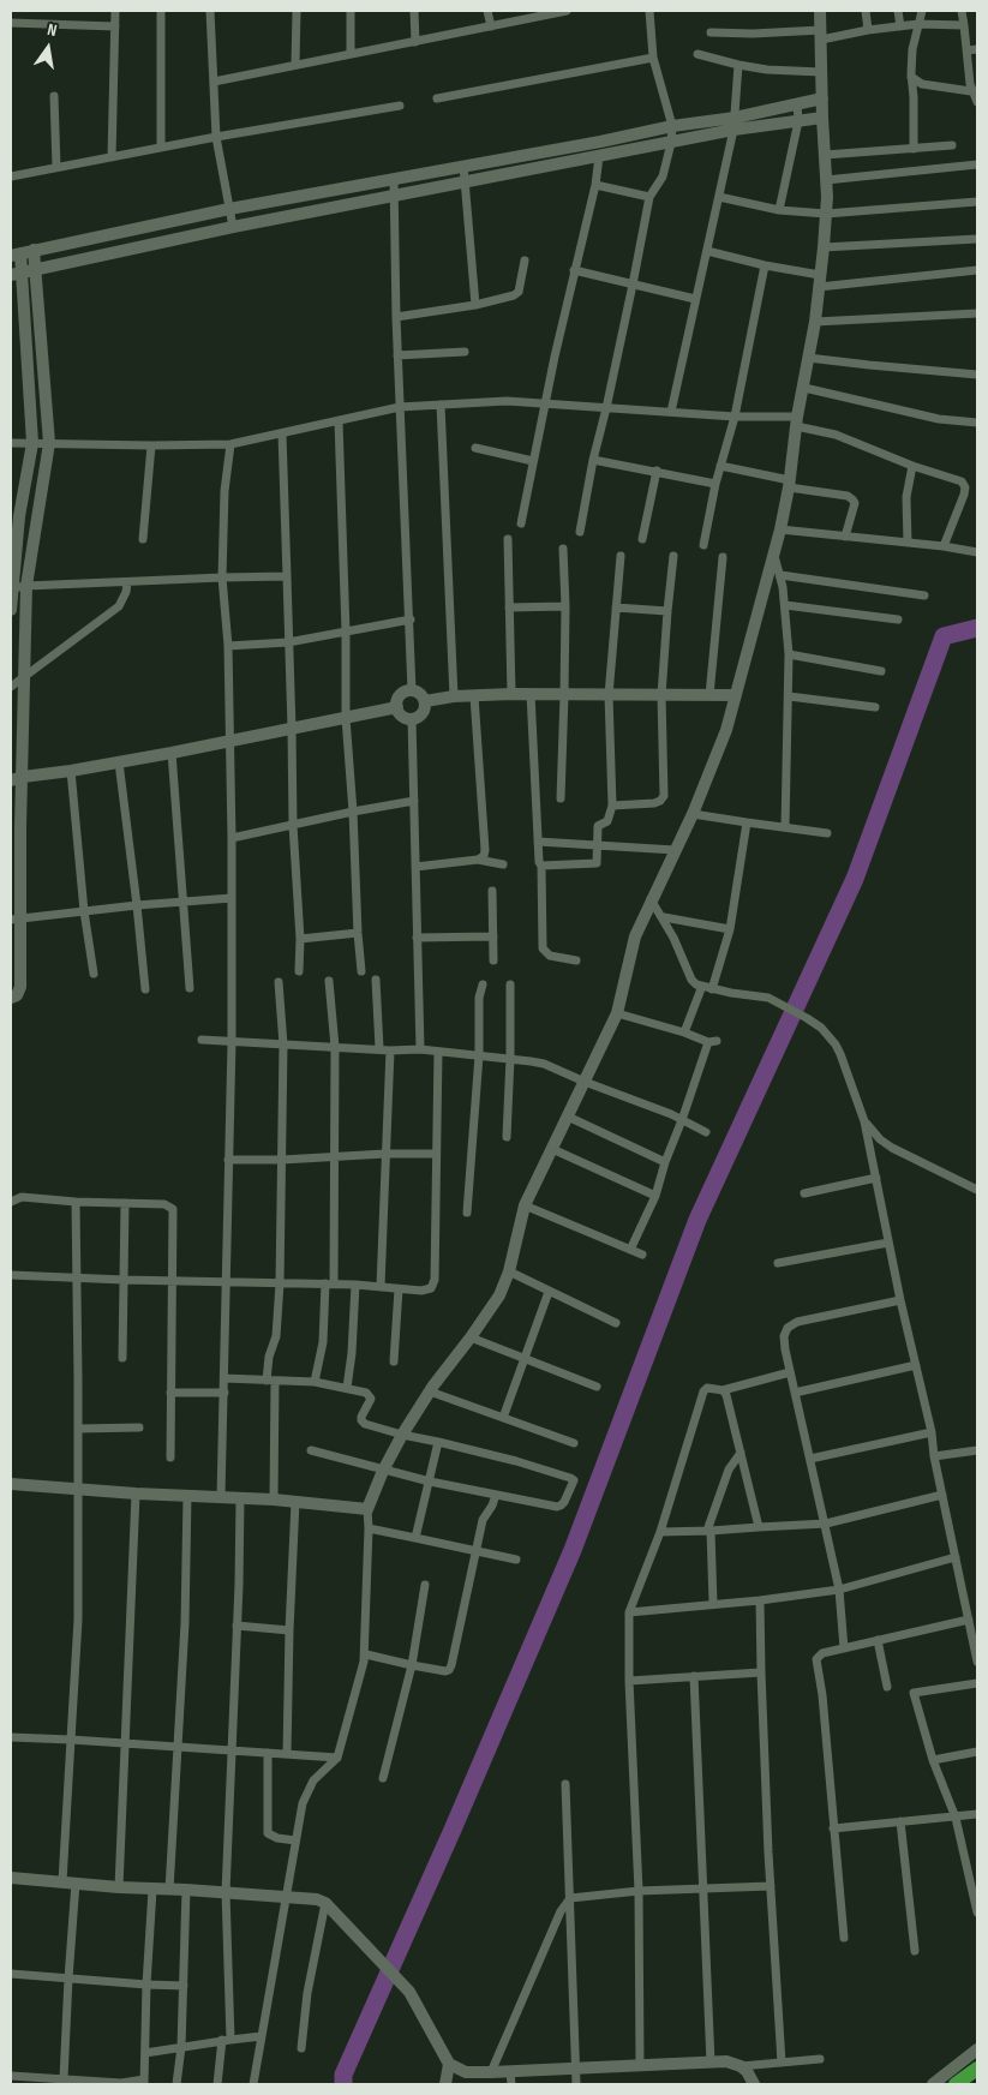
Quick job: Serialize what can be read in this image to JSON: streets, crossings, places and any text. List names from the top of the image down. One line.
{"north":"top"}
